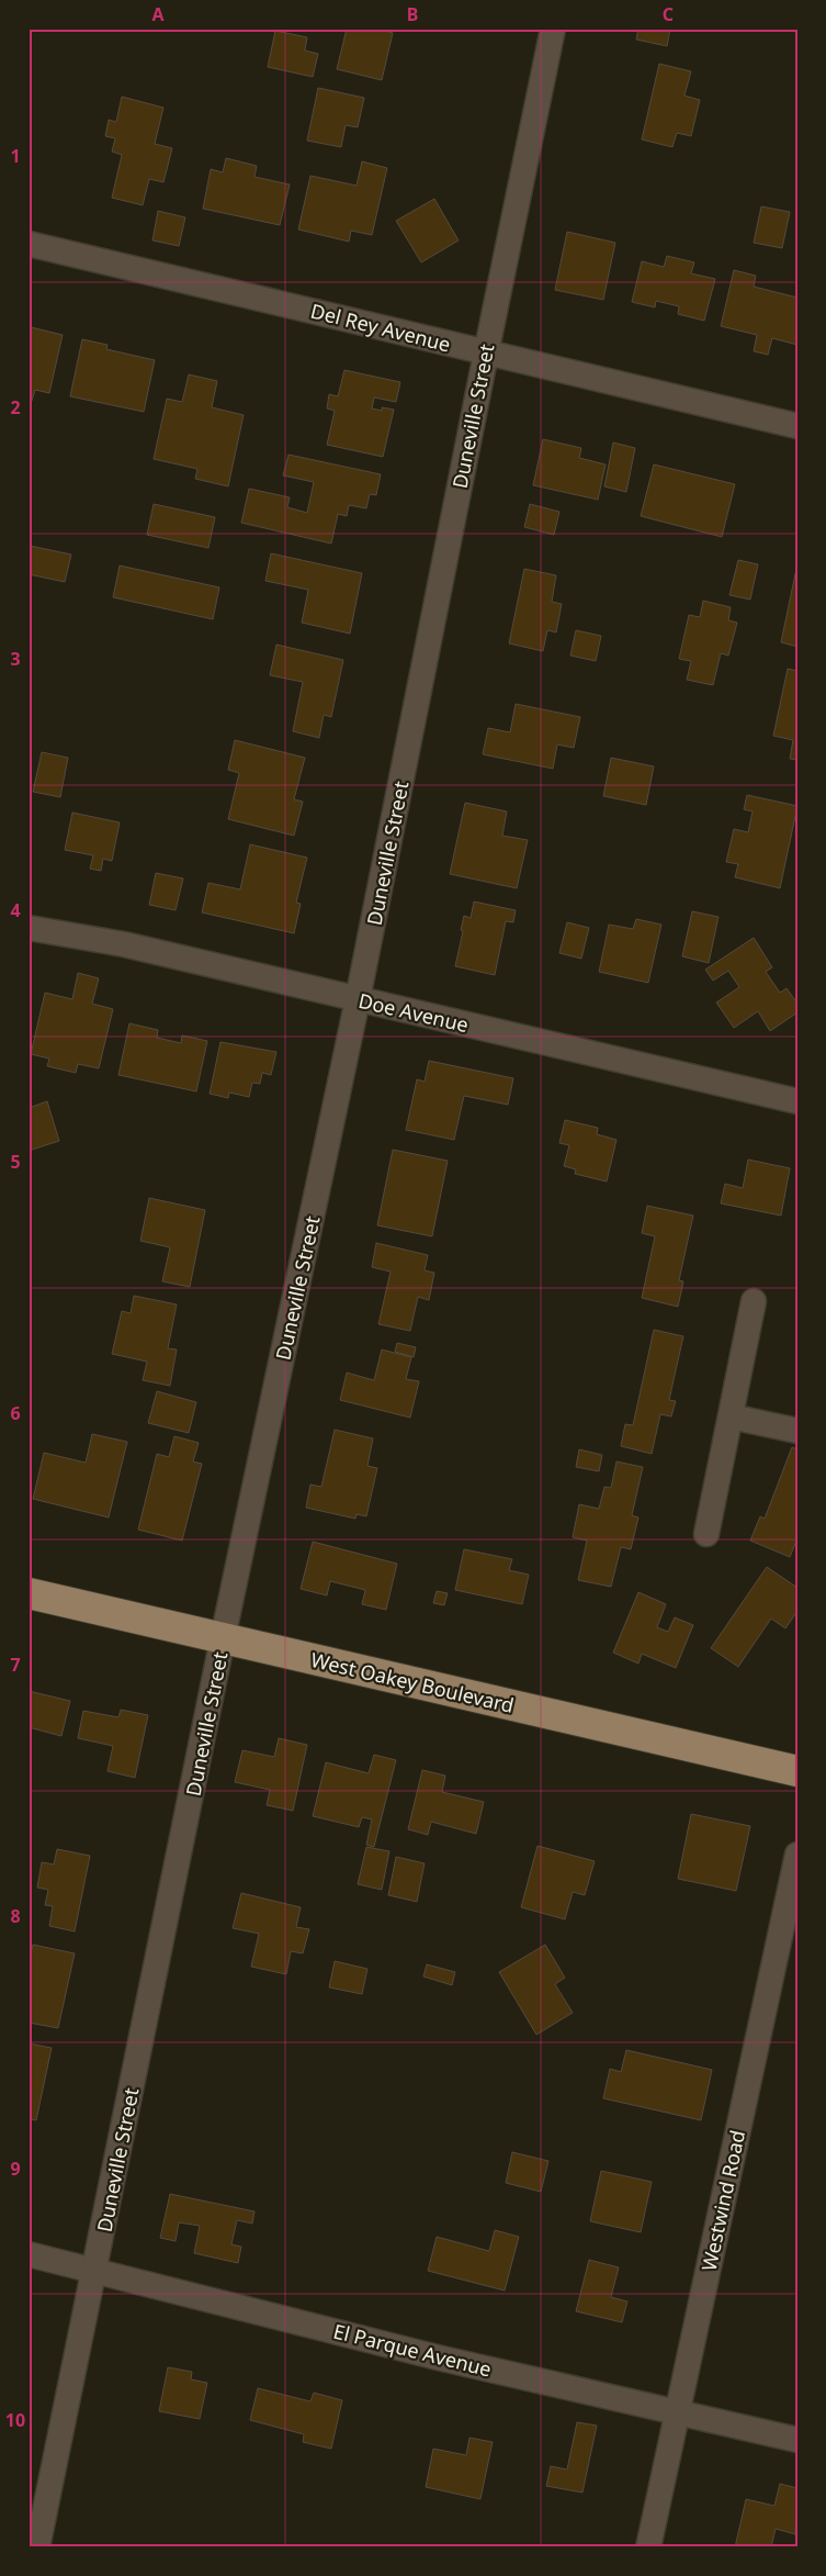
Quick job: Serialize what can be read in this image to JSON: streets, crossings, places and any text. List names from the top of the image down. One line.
{"streets":{"main road":["West Oakey Boulevard"],"street":["Del Rey Avenue","Duneville Street","Doe Avenue","Westwind Road","El Parque Avenue"]},"crossings":[["Del Rey Avenue","Duneville Street"],["Duneville Street","Doe Avenue"],["Duneville Street","West Oakey Boulevard"],["Duneville Street","El Parque Avenue"],["Westwind Road","El Parque Avenue"]],"grid":{"columns":["A","B","C"],"rows":["1","2","3","4","5","6","7","8","9","10"]}}
